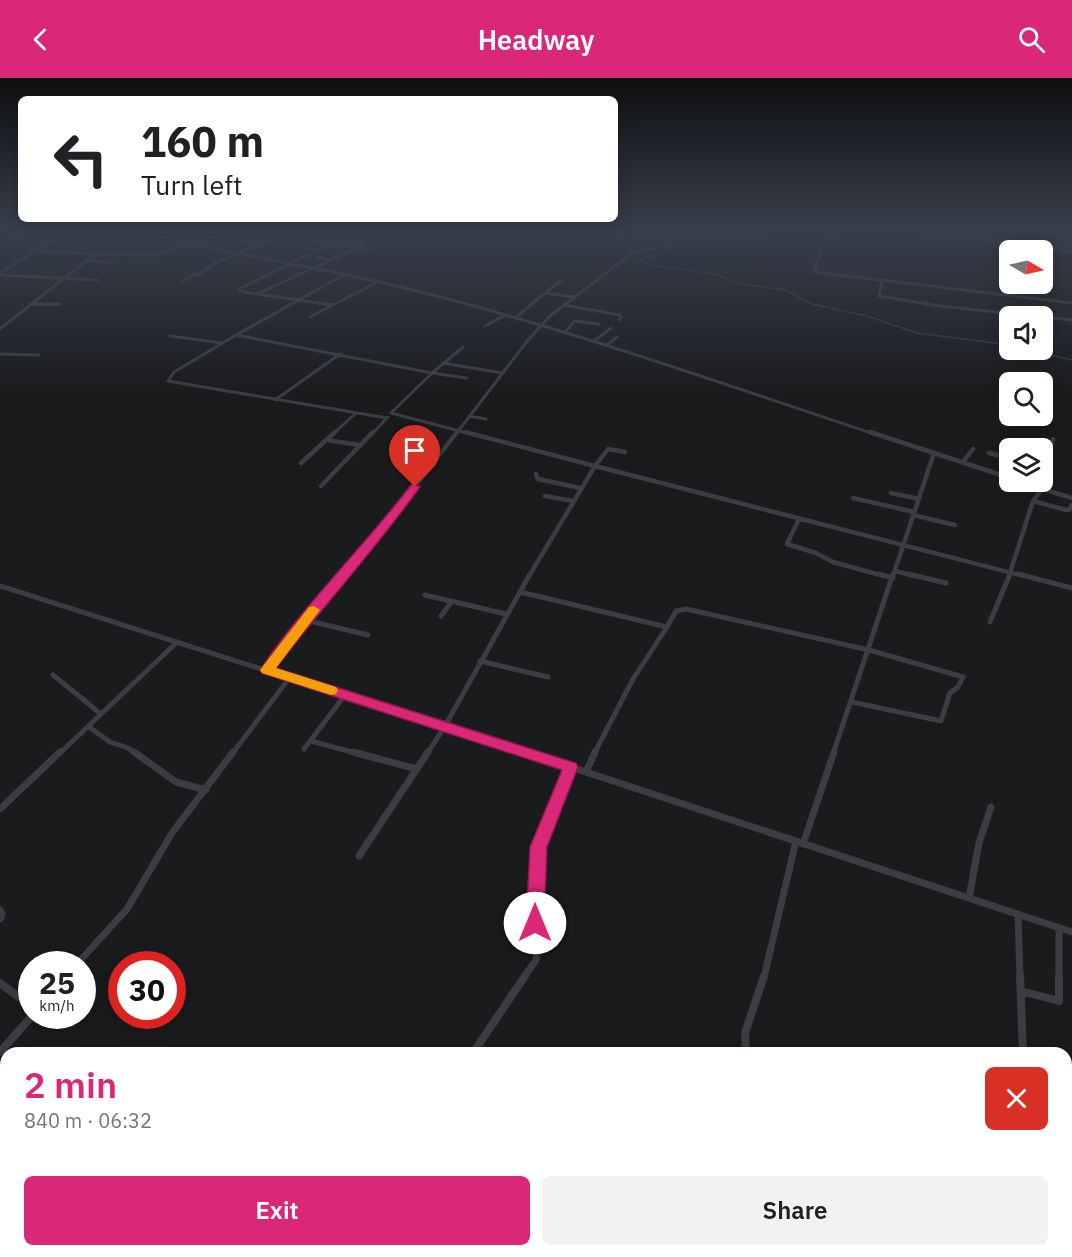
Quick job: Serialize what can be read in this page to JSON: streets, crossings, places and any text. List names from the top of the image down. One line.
{"north":"right","page":{"header":"Headway","turn":["160 m","Turn left"],"speed":"25 km/h","limit":"30","heading":["2 min","840 m · 06:32"],"buttons":["Exit","Share"]}}
